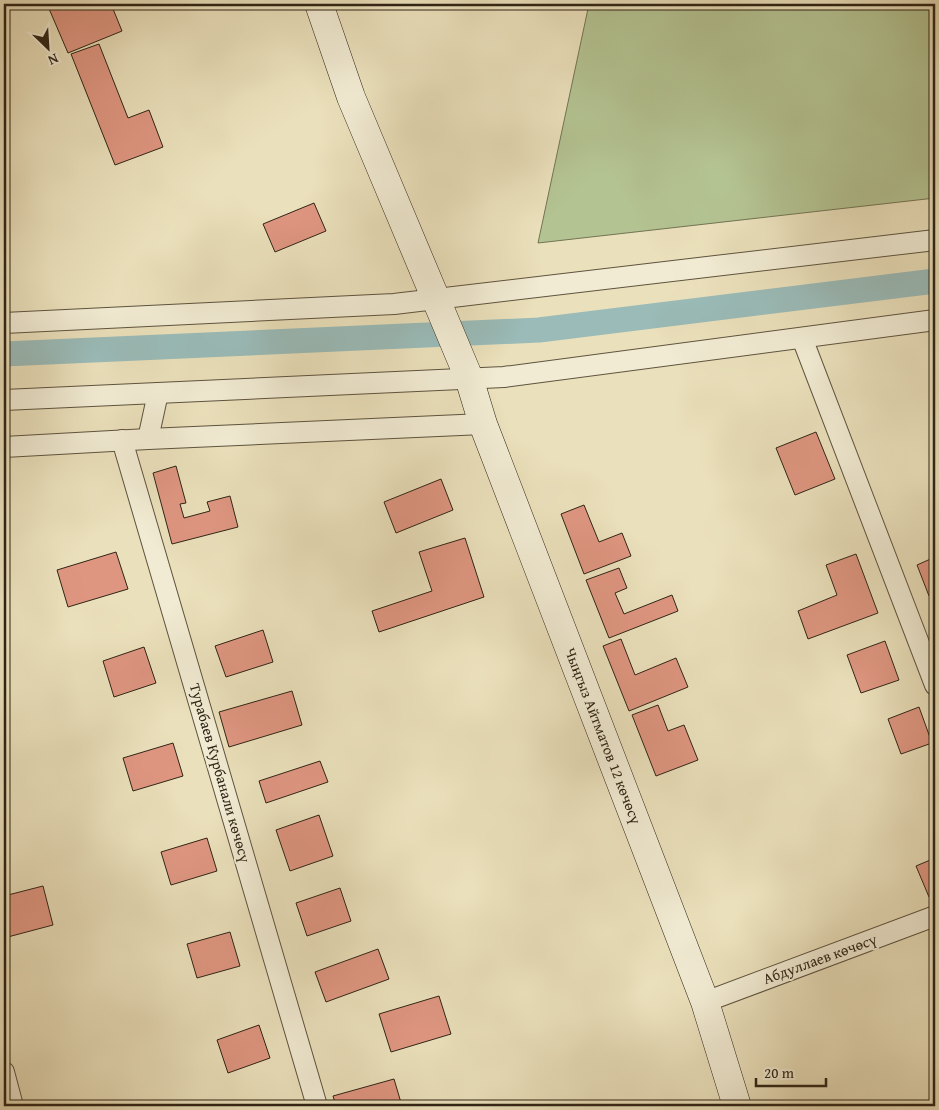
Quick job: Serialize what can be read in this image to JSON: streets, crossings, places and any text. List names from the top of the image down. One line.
{"streets":{"main road":["Чыңгыз Айтматов 12 көчөсү"],"street":["Турабаев Курбанали көчөсү","Абдуллаев көчөсү"]},"crossings":[["Чыңгыз Айтматов 12 көчөсү","Абдуллаев көчөсү"]],"scale_bar":"20 m","north":"bottom right"}
